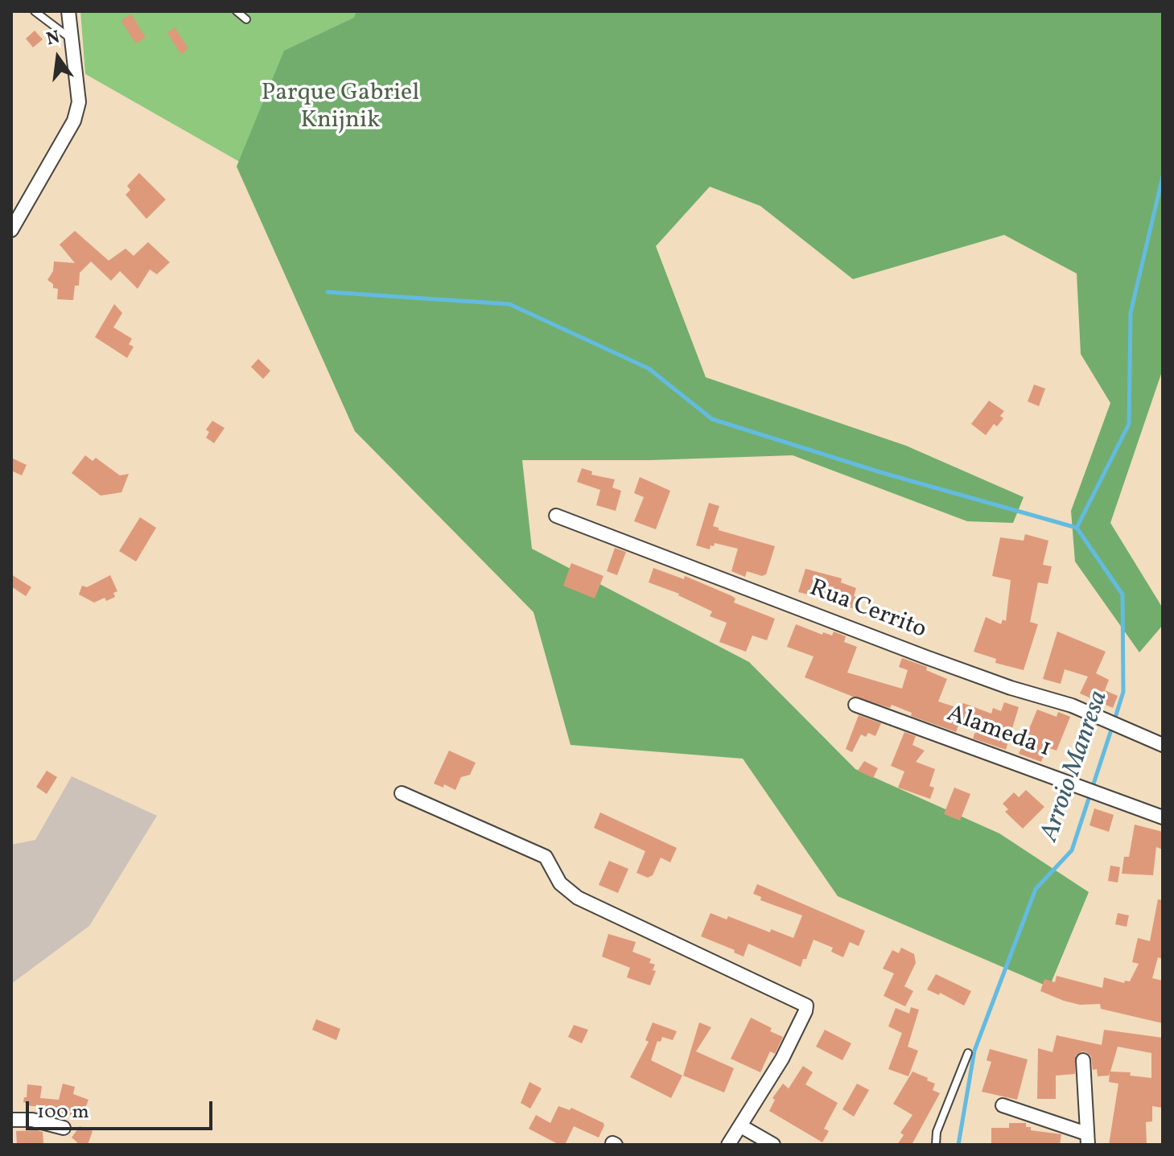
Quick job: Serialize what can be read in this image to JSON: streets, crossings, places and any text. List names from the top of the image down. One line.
{"streets":{"street":["Rua Cerrito","Alameda 1"]},"water":["Arroio Manresa"],"parks":["Parque Gabriel Knijnik"],"scale_bar":"100 m","north":"top"}
